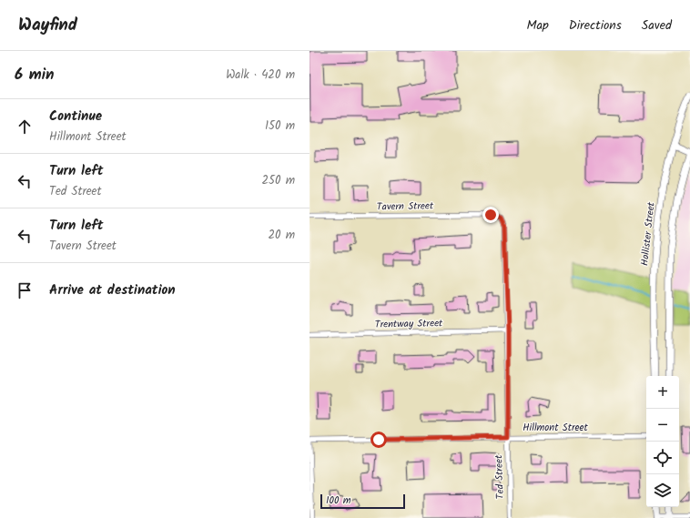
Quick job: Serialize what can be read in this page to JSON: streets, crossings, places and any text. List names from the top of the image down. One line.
{"streets":{"main road":["Hollister Street"],"street":["Tavern Street","Trentway Street","Hillmont Street","Ted Street"]},"crossings":[["Tavern Street","Ted Street"],["Trentway Street","Ted Street"],["Hillmont Street","Ted Street"]],"scale_bar":"100 m","page":{"header":"Wayfind","nav":["Map","Directions","Saved"],"heading":["6 min","Walk · 420 m"],"list":[["Continue","Hillmont Street","150 m"],["Turn left","Ted Street","250 m"],["Turn left","Tavern Street","20 m"],"Arrive at destination"],"map_buttons":["+","−"],"scale":"100 m"}}
